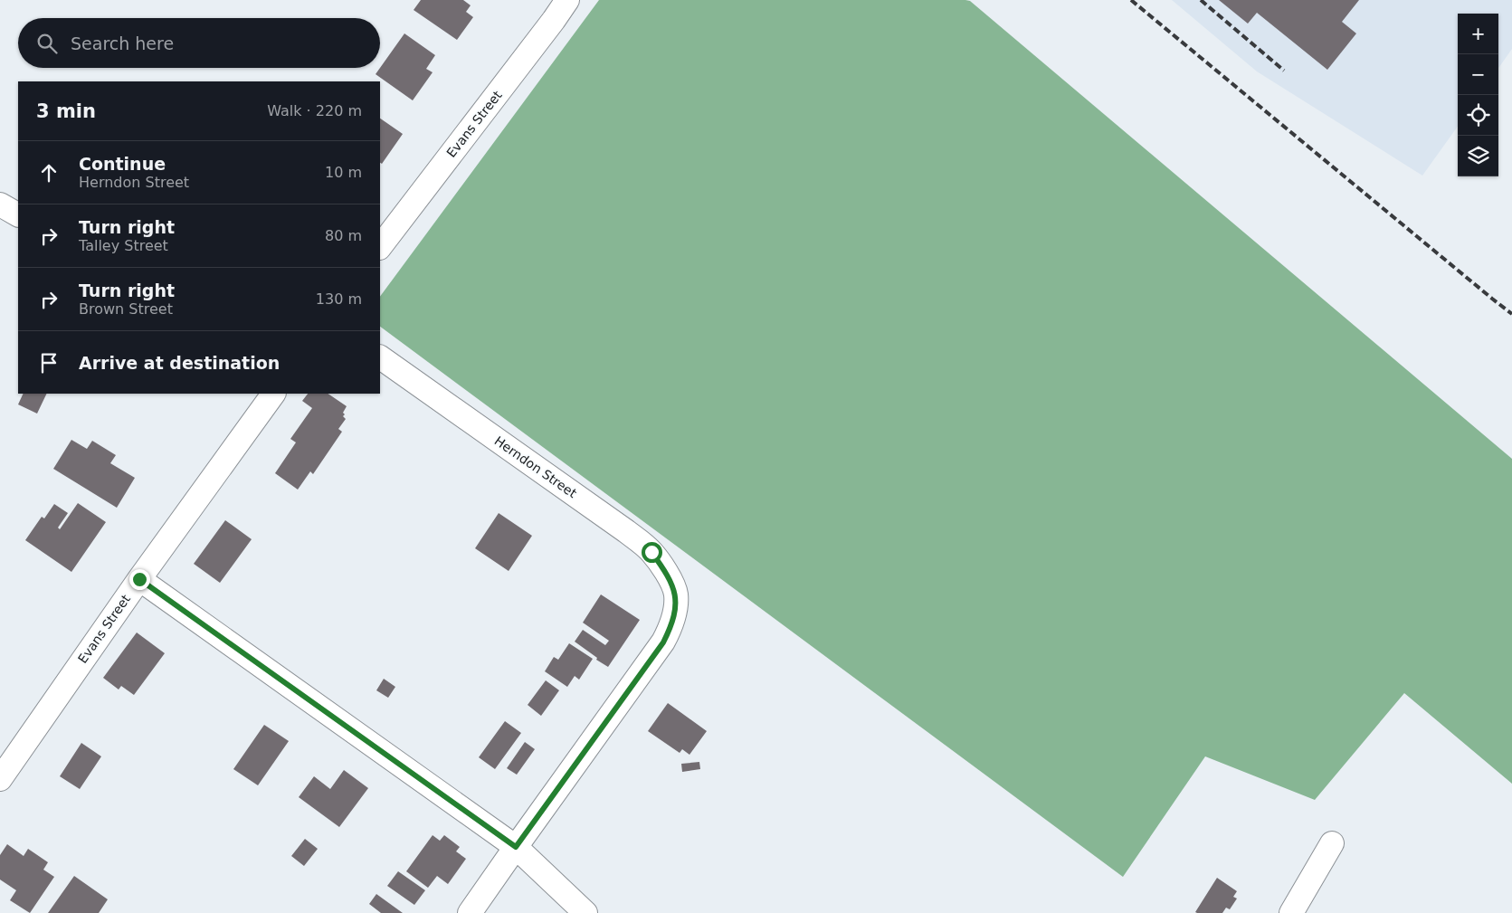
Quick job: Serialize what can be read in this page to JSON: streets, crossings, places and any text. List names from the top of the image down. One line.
{"streets":{"street":["Evans Street","Herndon Street"]},"page":{"map_buttons":["+","−"],"search":"Search here","heading":["3 min","Walk · 220 m"],"list":[["Continue","Herndon Street","10 m"],["Turn right","Talley Street","80 m"],["Turn right","Brown Street","130 m"],"Arrive at destination"]}}
